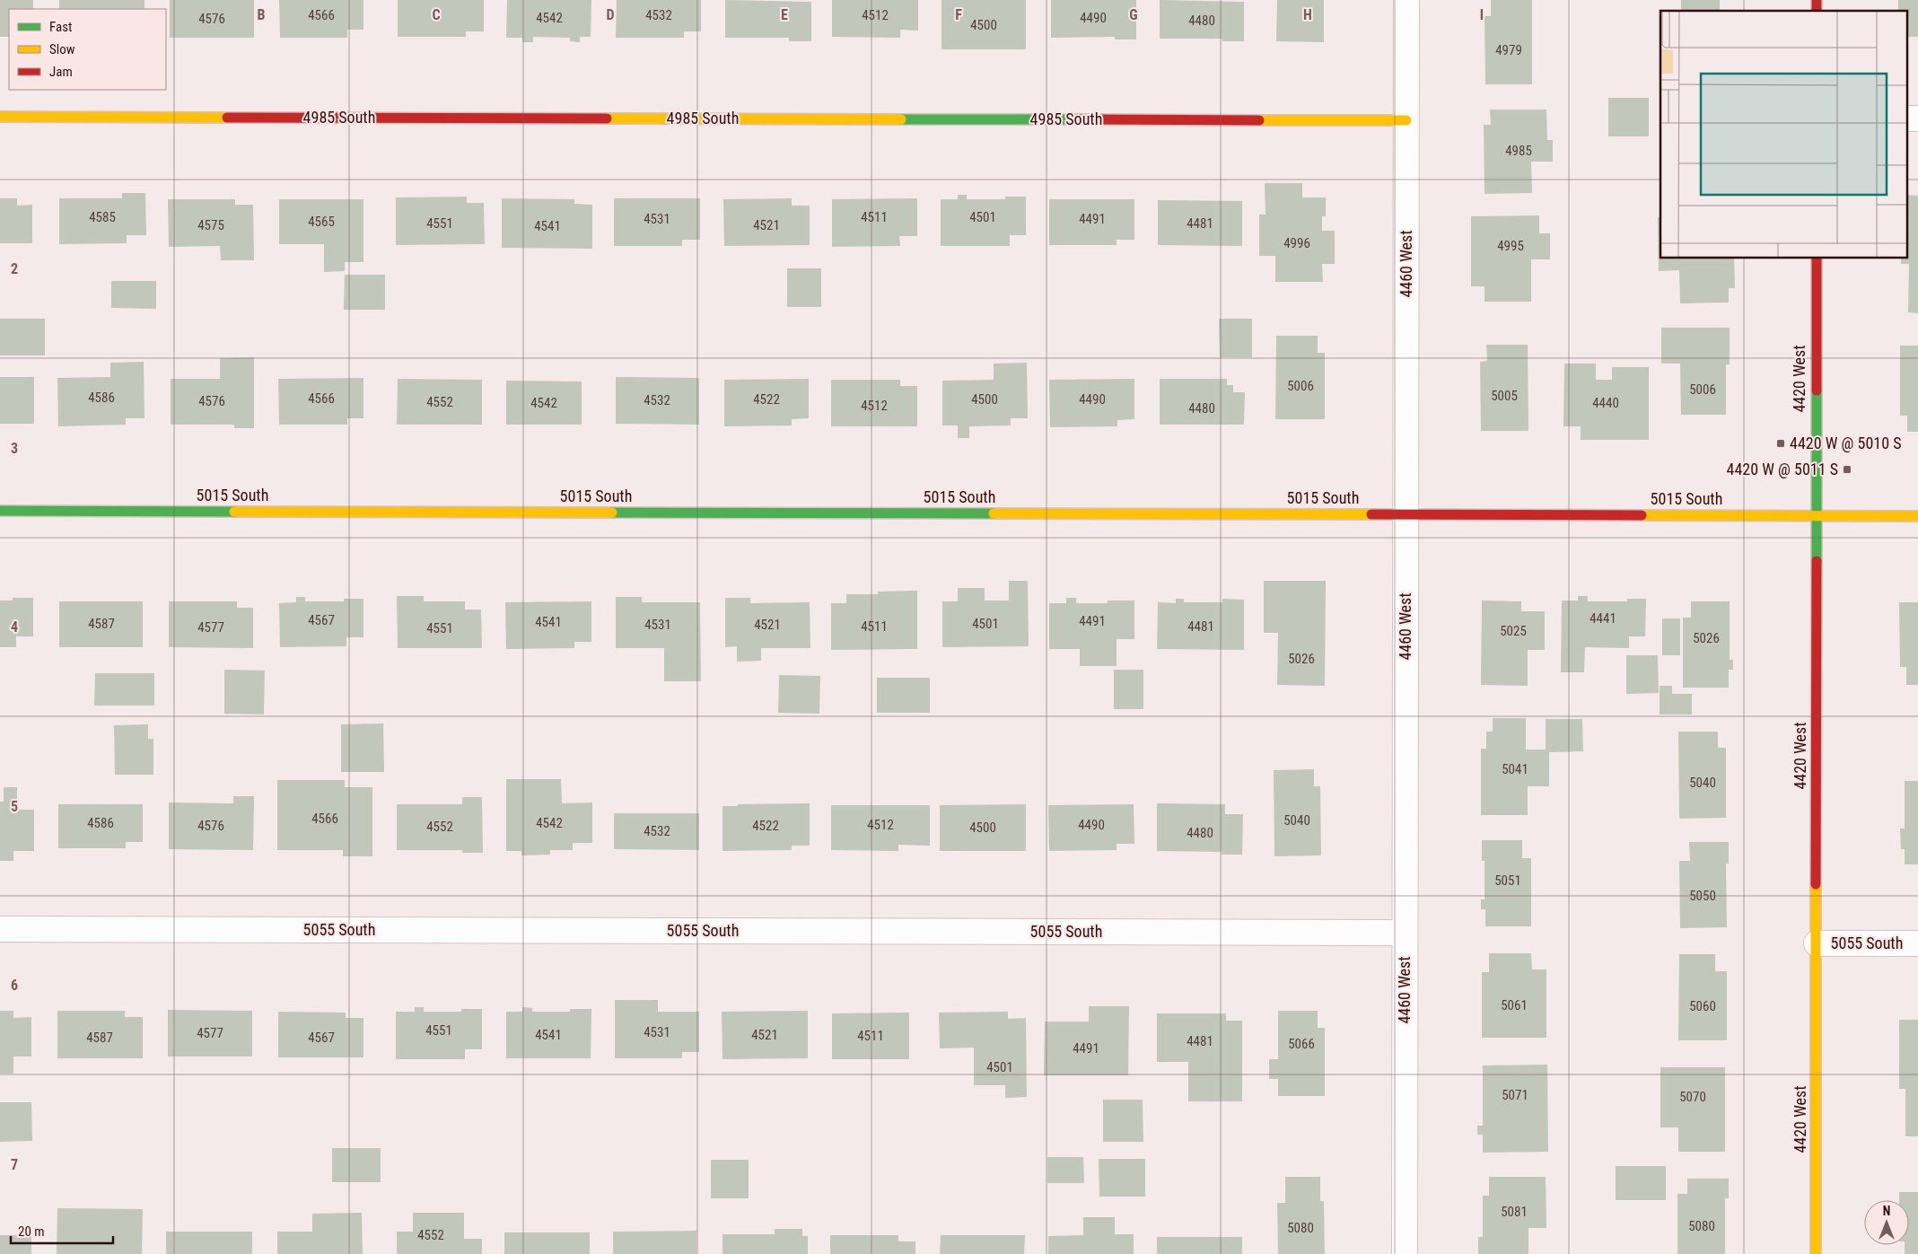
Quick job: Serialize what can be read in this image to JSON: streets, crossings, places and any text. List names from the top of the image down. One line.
{"streets":{"street":["4985 South","4460 West","4420 West","5015 South","5055 South"]},"crossings":[["4985 South","4460 West"],["4460 West","5015 South"],["4460 West","5055 South"],["4420 West","5015 South"],["4420 West","5055 South"]],"places":{"transit":["4420 W @ 5010 S","4420 W @ 5011 S"]},"house_numbers":["4566","4532","4512","4542","4490","4576","4480","4500","4979","4985","4585","4511","4501","4531","4491","4565","4551","4481","4575","4521","4541","4996","4995","5006","5006","5005","4586","4566","4522","4500","4490","4532","4576","4552","4542","4440","4512","4480","4441","4567","4491","4541","4587","4501","4531","4521","4511","4481","4577","4551","5025","5026","5026","5041","5040","4566","5040","4586","4542","4512","4490","4576","4522","4552","4500","4532","4480","5051","5050","5061","5060","4551","4531","4577","4541","4521","4511","4587","4567","4481","5066","4491","4501","5071","5070","5081","5080","5080","4552"],"legend":["Fast","Slow","Jam"],"scale_bar":"20 m","north":"top","grid":{"columns":["B","C","D","E","F","G","H","I"],"rows":["2","3","4","5","6","7"]}}
